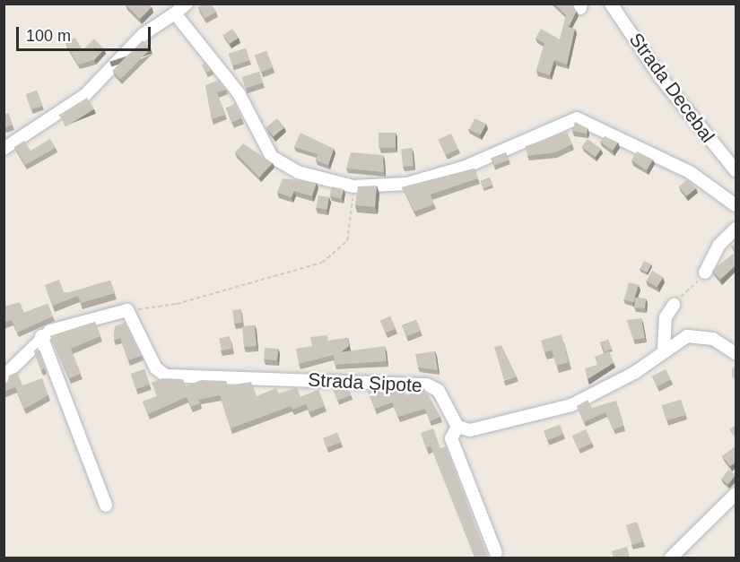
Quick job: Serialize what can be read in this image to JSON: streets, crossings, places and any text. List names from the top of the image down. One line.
{"streets":{"street":["Strada Decebal","Strada Șipote"]},"scale_bar":"100 m"}
